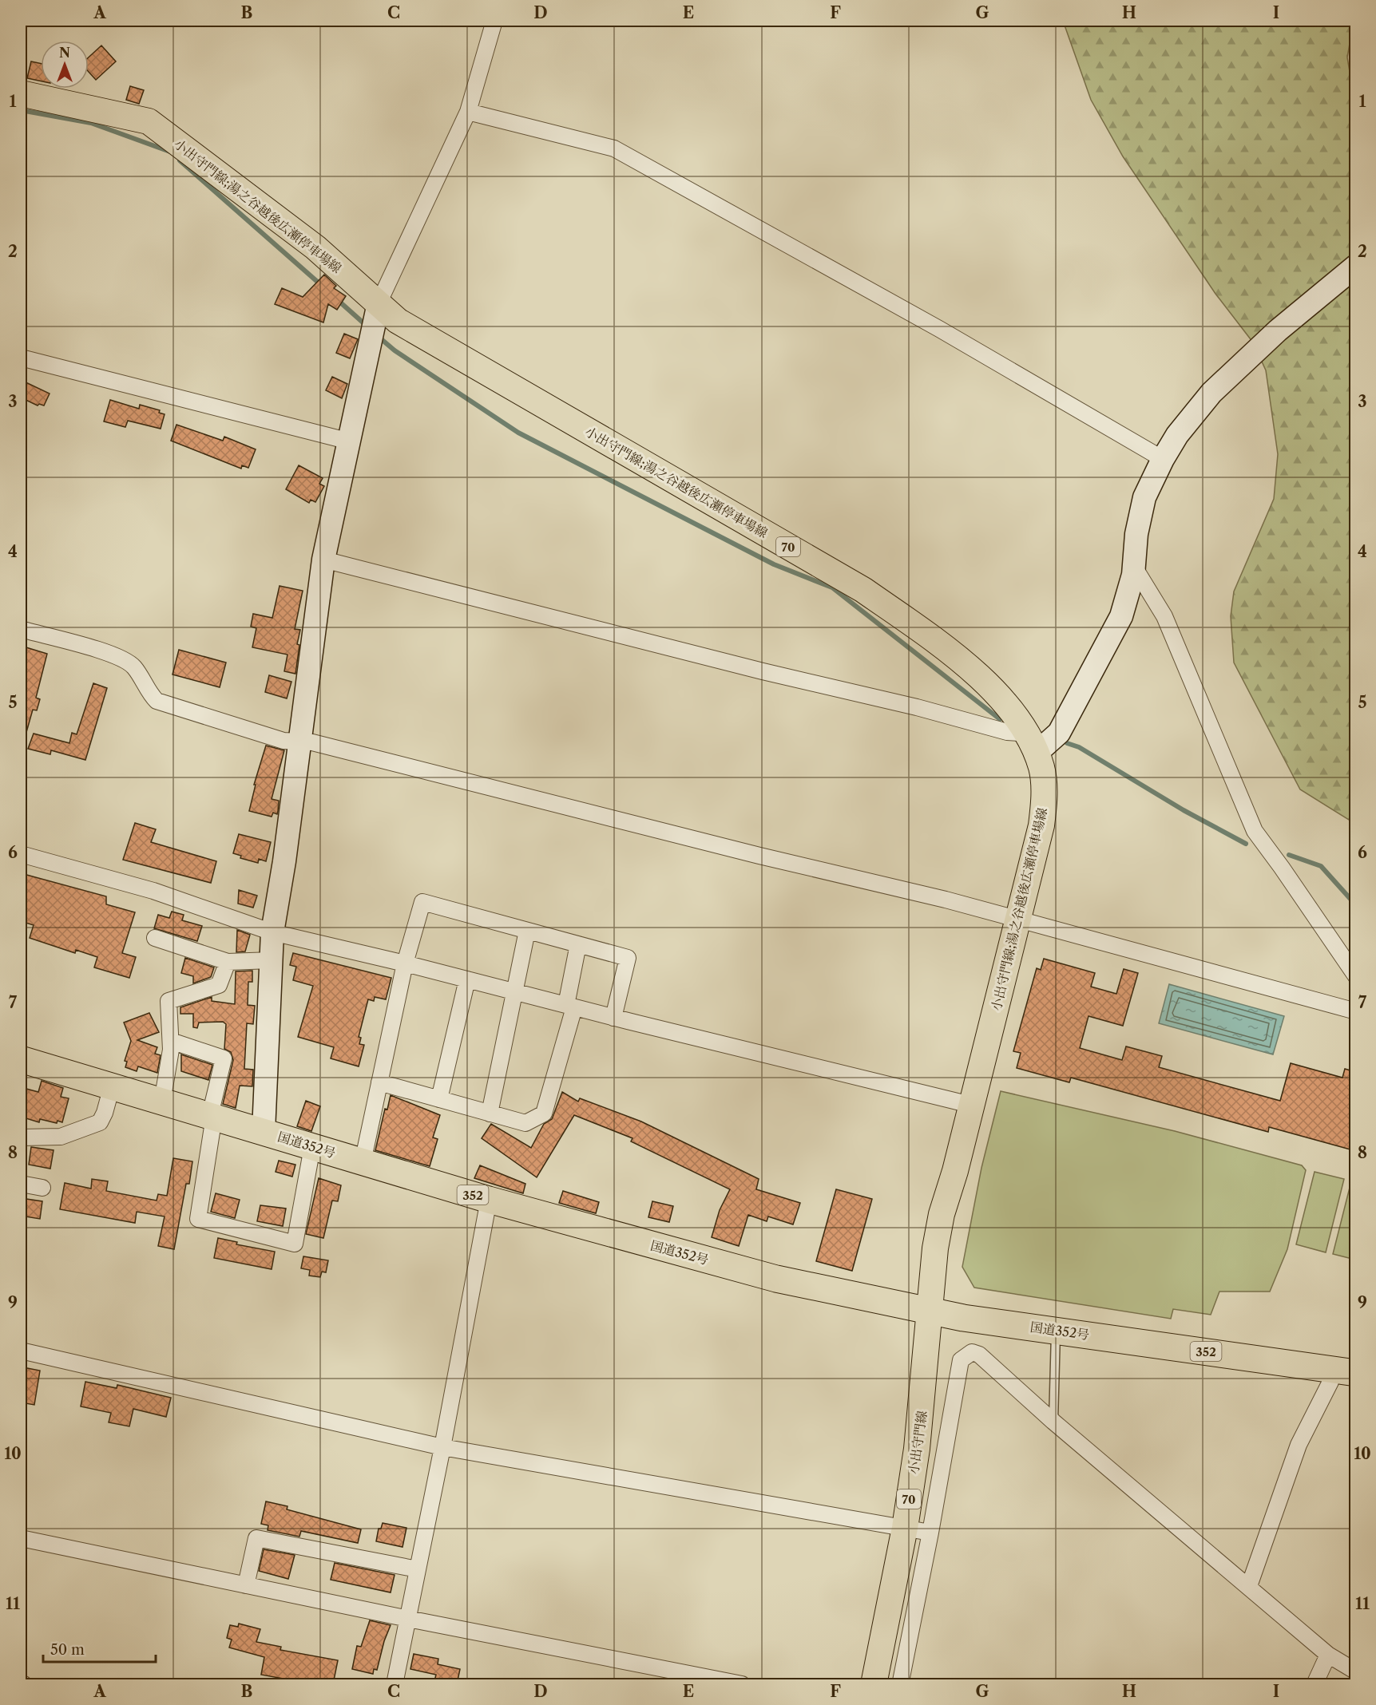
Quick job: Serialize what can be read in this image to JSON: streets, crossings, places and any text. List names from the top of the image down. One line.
{"streets":{"highway":["国道352号","352"],"main road":["小出守門線;湯之谷越後広瀬停車場線","70","小出守門線"]},"crossings":[["小出守門線;湯之谷越後広瀬停車場線","国道352号"],["小出守門線;湯之谷越後広瀬停車場線","小出守門線"],["国道352号","小出守門線"]],"scale_bar":"50 m","north":"top","grid":{"columns":["A","B","C","D","E","F","G","H","I"],"rows":["1","2","3","4","5","6","7","8","9","10","11"]}}
